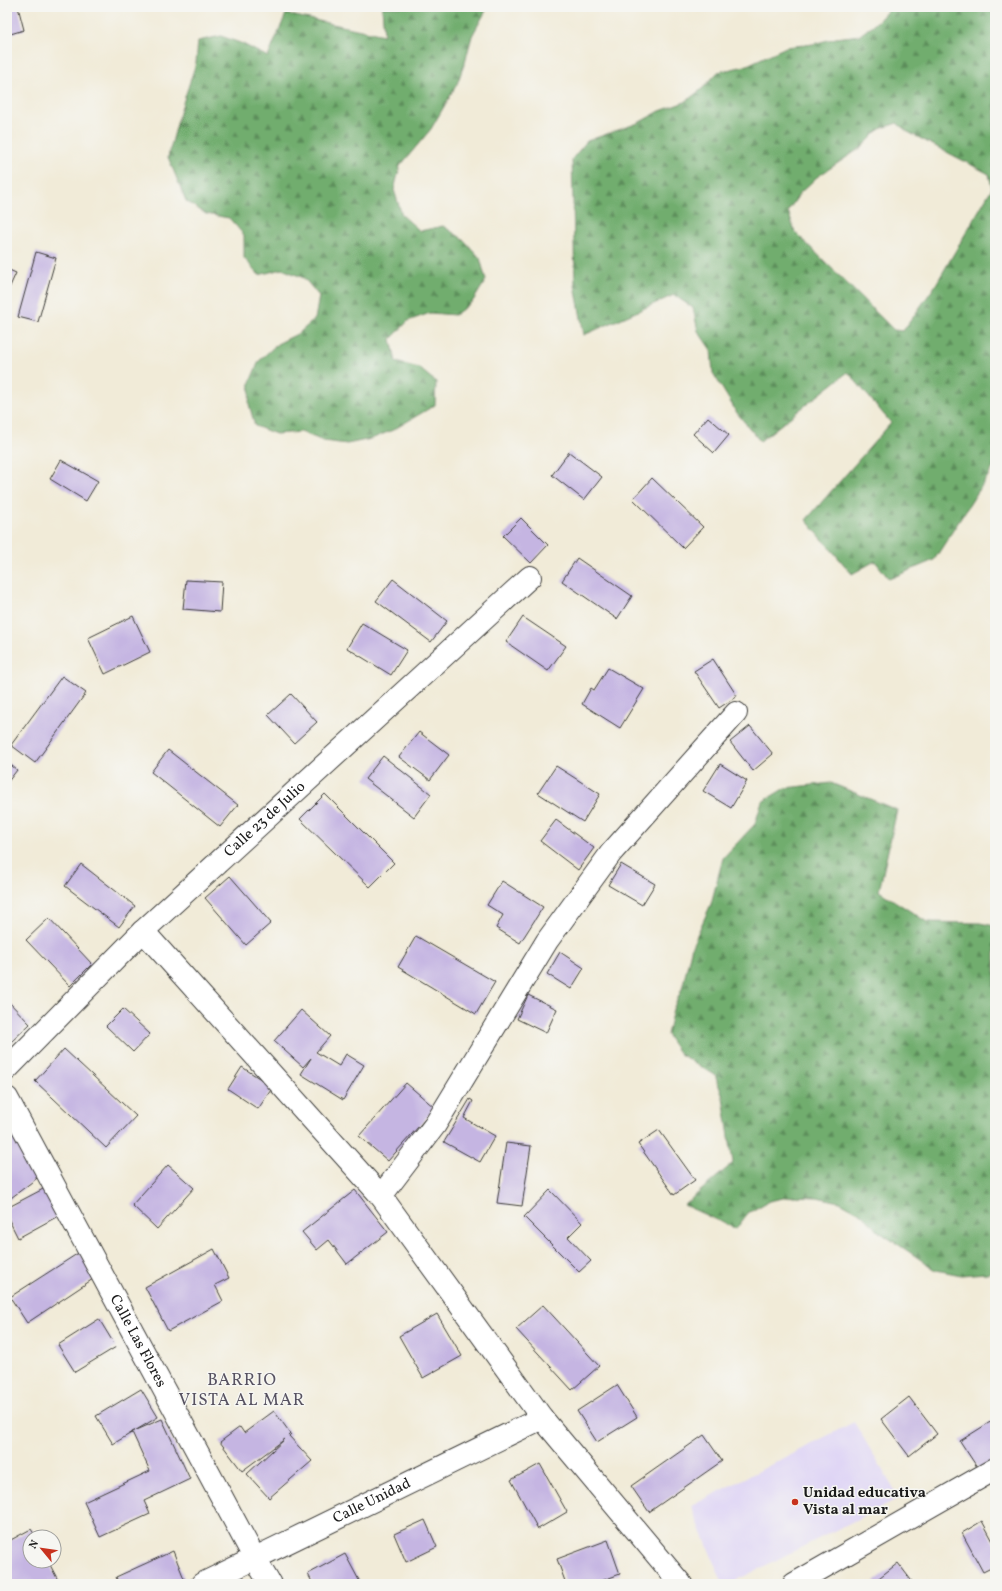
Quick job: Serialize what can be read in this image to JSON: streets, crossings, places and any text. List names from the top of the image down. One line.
{"streets":{"street":["Calle 23 de Julio","Calle Las Flores","Calle Unidad"]},"crossings":[["Calle Las Flores","Calle Unidad"]],"districts":["BARRIO VISTA AL MAR"],"places":["Unidad educativa Vista al mar"],"north":"top left"}
